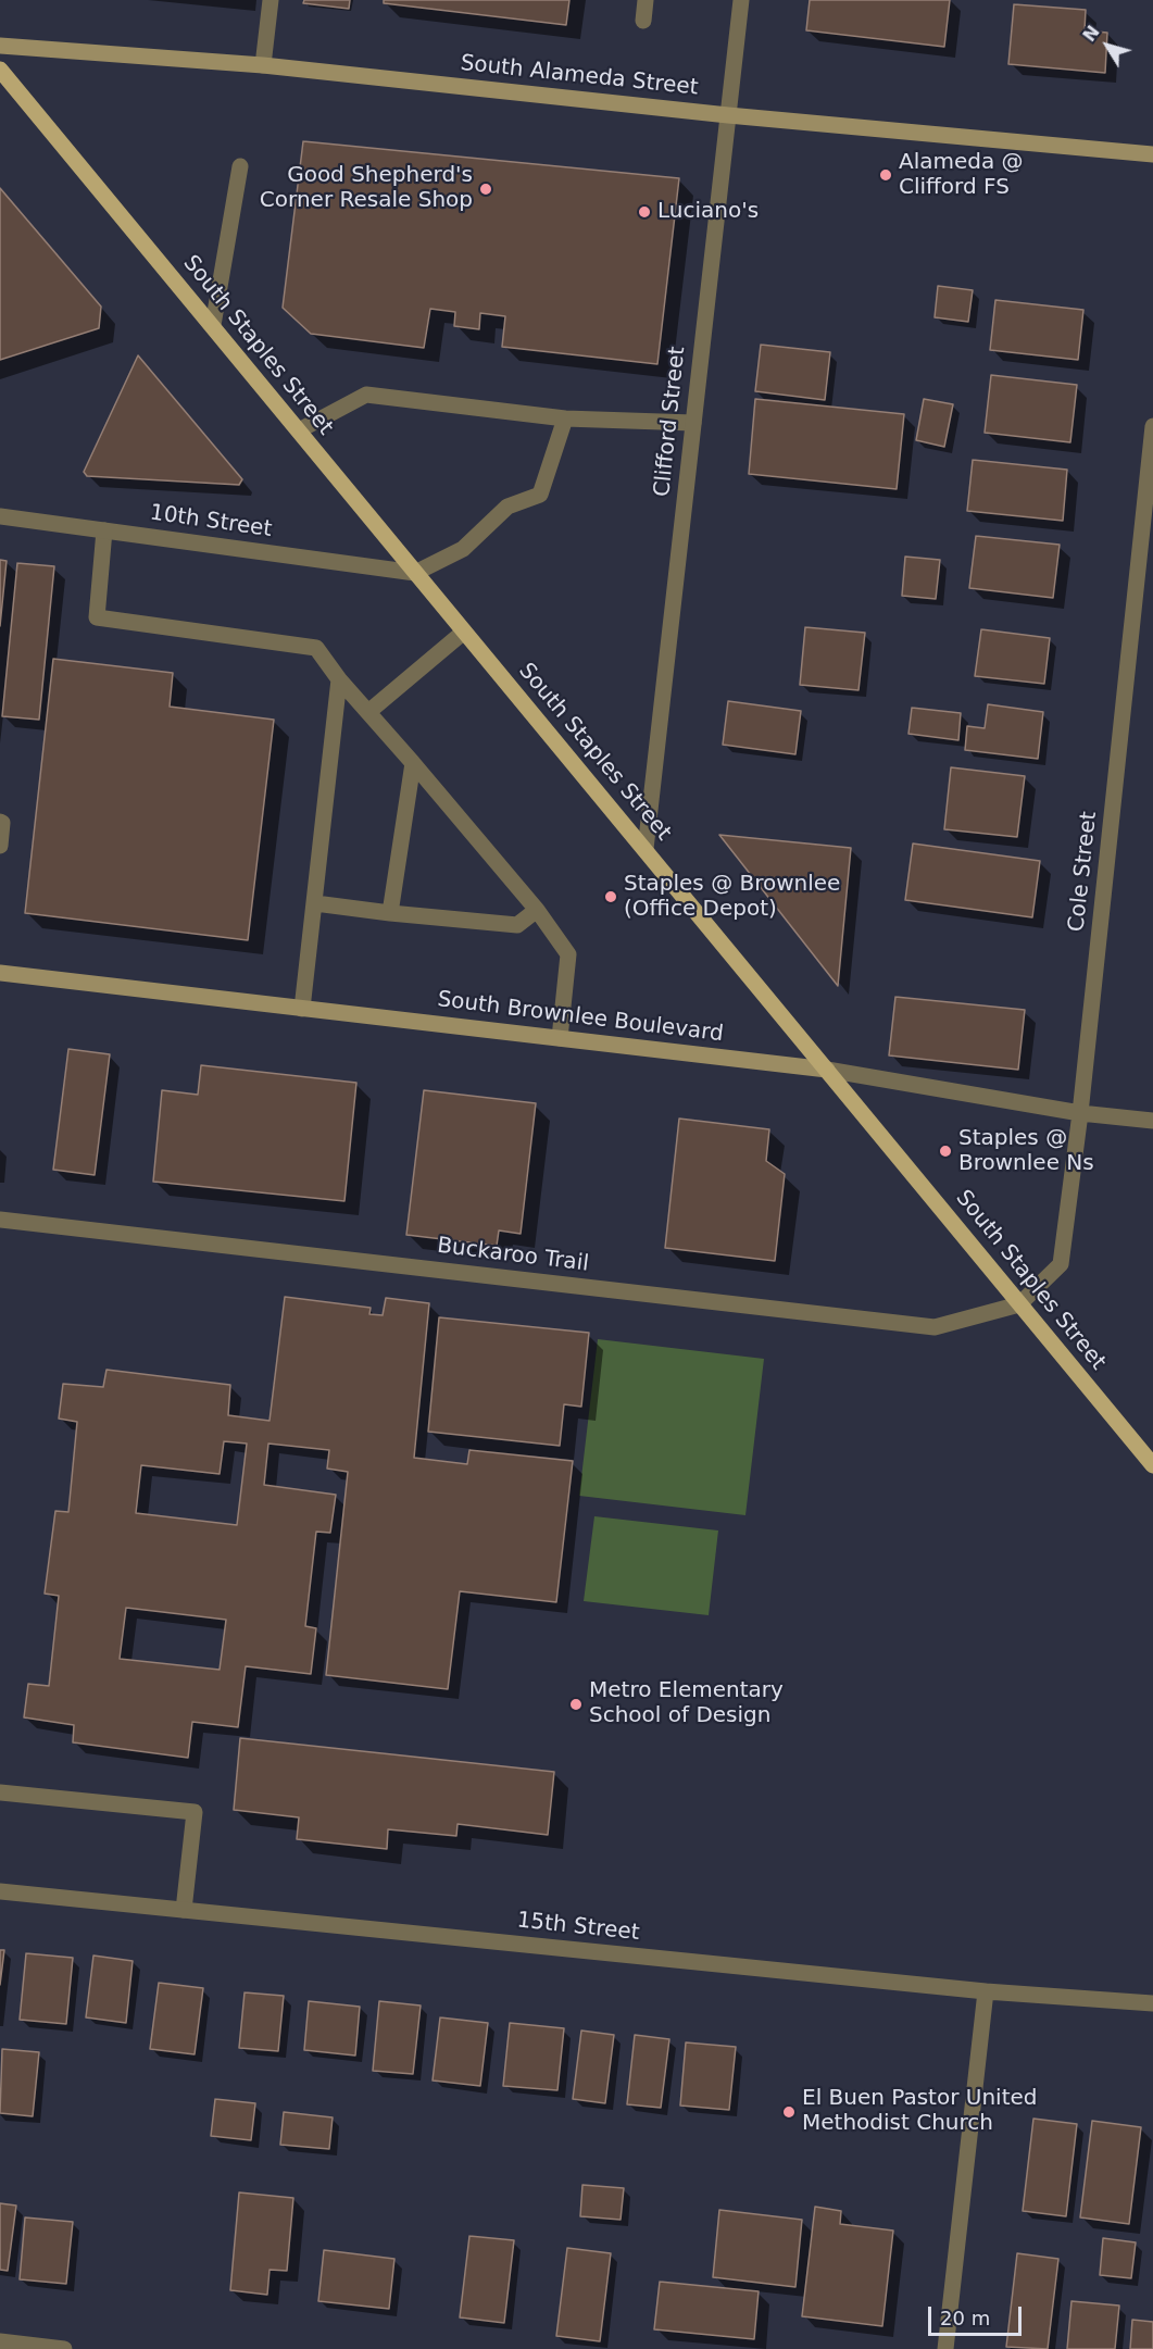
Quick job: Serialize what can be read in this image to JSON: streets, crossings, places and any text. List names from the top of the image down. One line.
{"streets":{"main road":["South Alameda Street","South Staples Street","South Brownlee Boulevard"],"street":["Clifford Street","10th Street","Cole Street","Buckaroo Trail","15th Street"]},"crossings":[["South Alameda Street","Clifford Street"],["South Staples Street","Clifford Street"],["South Staples Street","10th Street"],["South Staples Street","Cole Street"],["South Staples Street","South Brownlee Boulevard"],["South Staples Street","Buckaroo Trail"],["Cole Street","South Brownlee Boulevard"],["Cole Street","Buckaroo Trail"]],"places":["Alameda @ Clifford FS","Good Shepherd's Corner Resale Shop","Luciano's","Staples @ Brownlee (Office Depot)","Staples @ Brownlee Ns","Metro Elementary School of Design","El Buen Pastor United Methodist Church"],"scale_bar":"20 m","north":"top left"}
